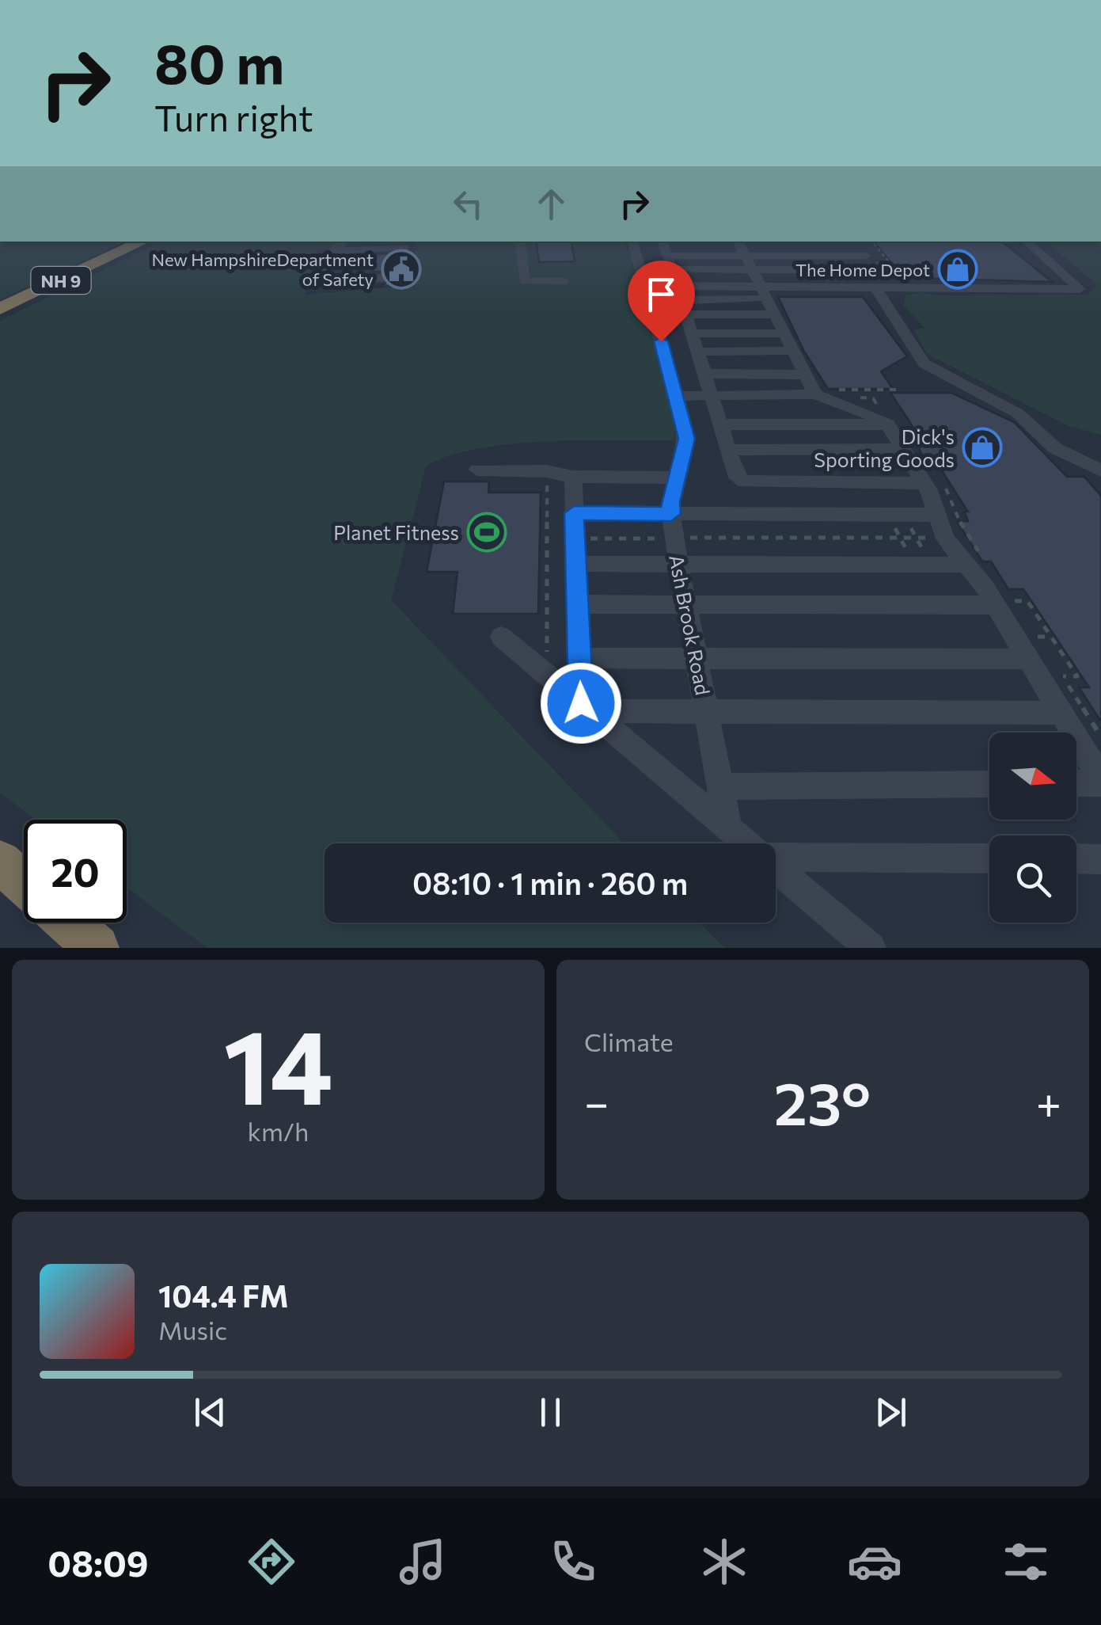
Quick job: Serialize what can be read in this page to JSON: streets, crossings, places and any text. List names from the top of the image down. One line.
{"streets":{"highway":["NH 9"],"street":["Ash Brook Road"]},"places":{"public building":["New HampshireDepartment of Safety"],"shop":["The Home Depot","Dick's Sporting Goods"],"sports":["Planet Fitness"]},"north":"right","page":{"turn":["80 m","Turn right"],"limit":"20","trip":"08:10 · 1 min · 260 m","tile":[["14","km/h"],"Climate"],"heat":["−","23°","+"],"song":["104.4 FM","Music"],"tabs":"08:09"}}
